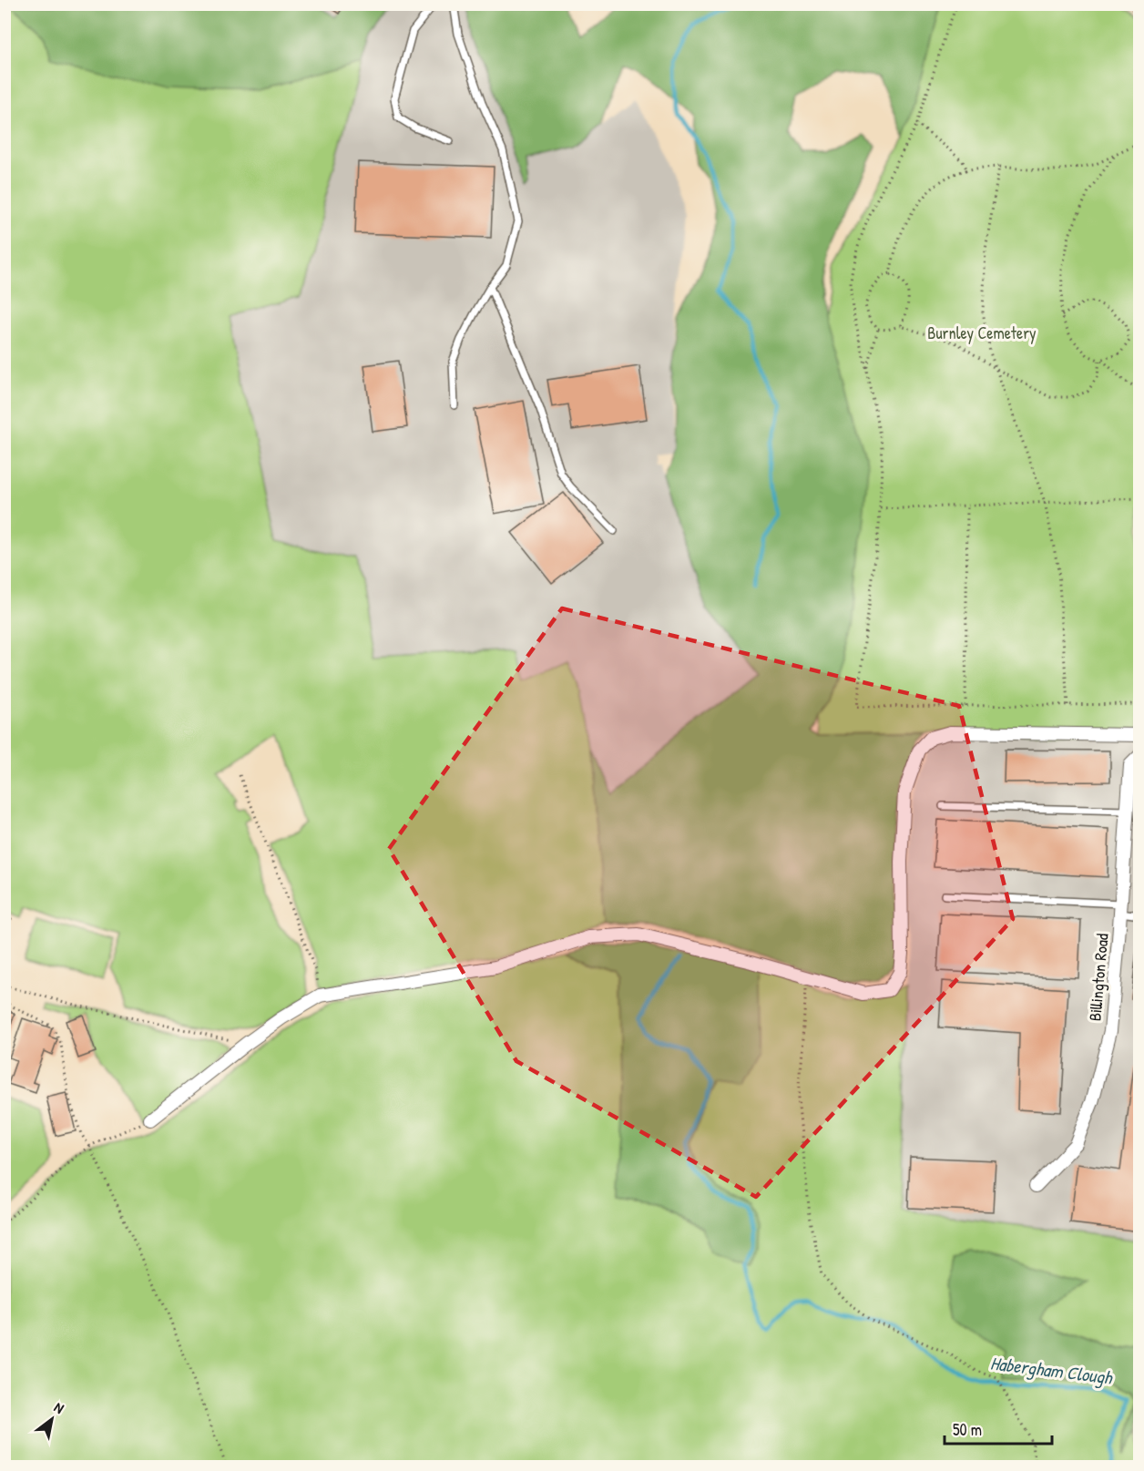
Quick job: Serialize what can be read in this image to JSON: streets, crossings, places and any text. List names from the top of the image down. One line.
{"streets":{"street":["Billington Road"]},"water":["Habergham Clough"],"parks":["Burnley Cemetery"],"scale_bar":"50 m","north":"top right"}
